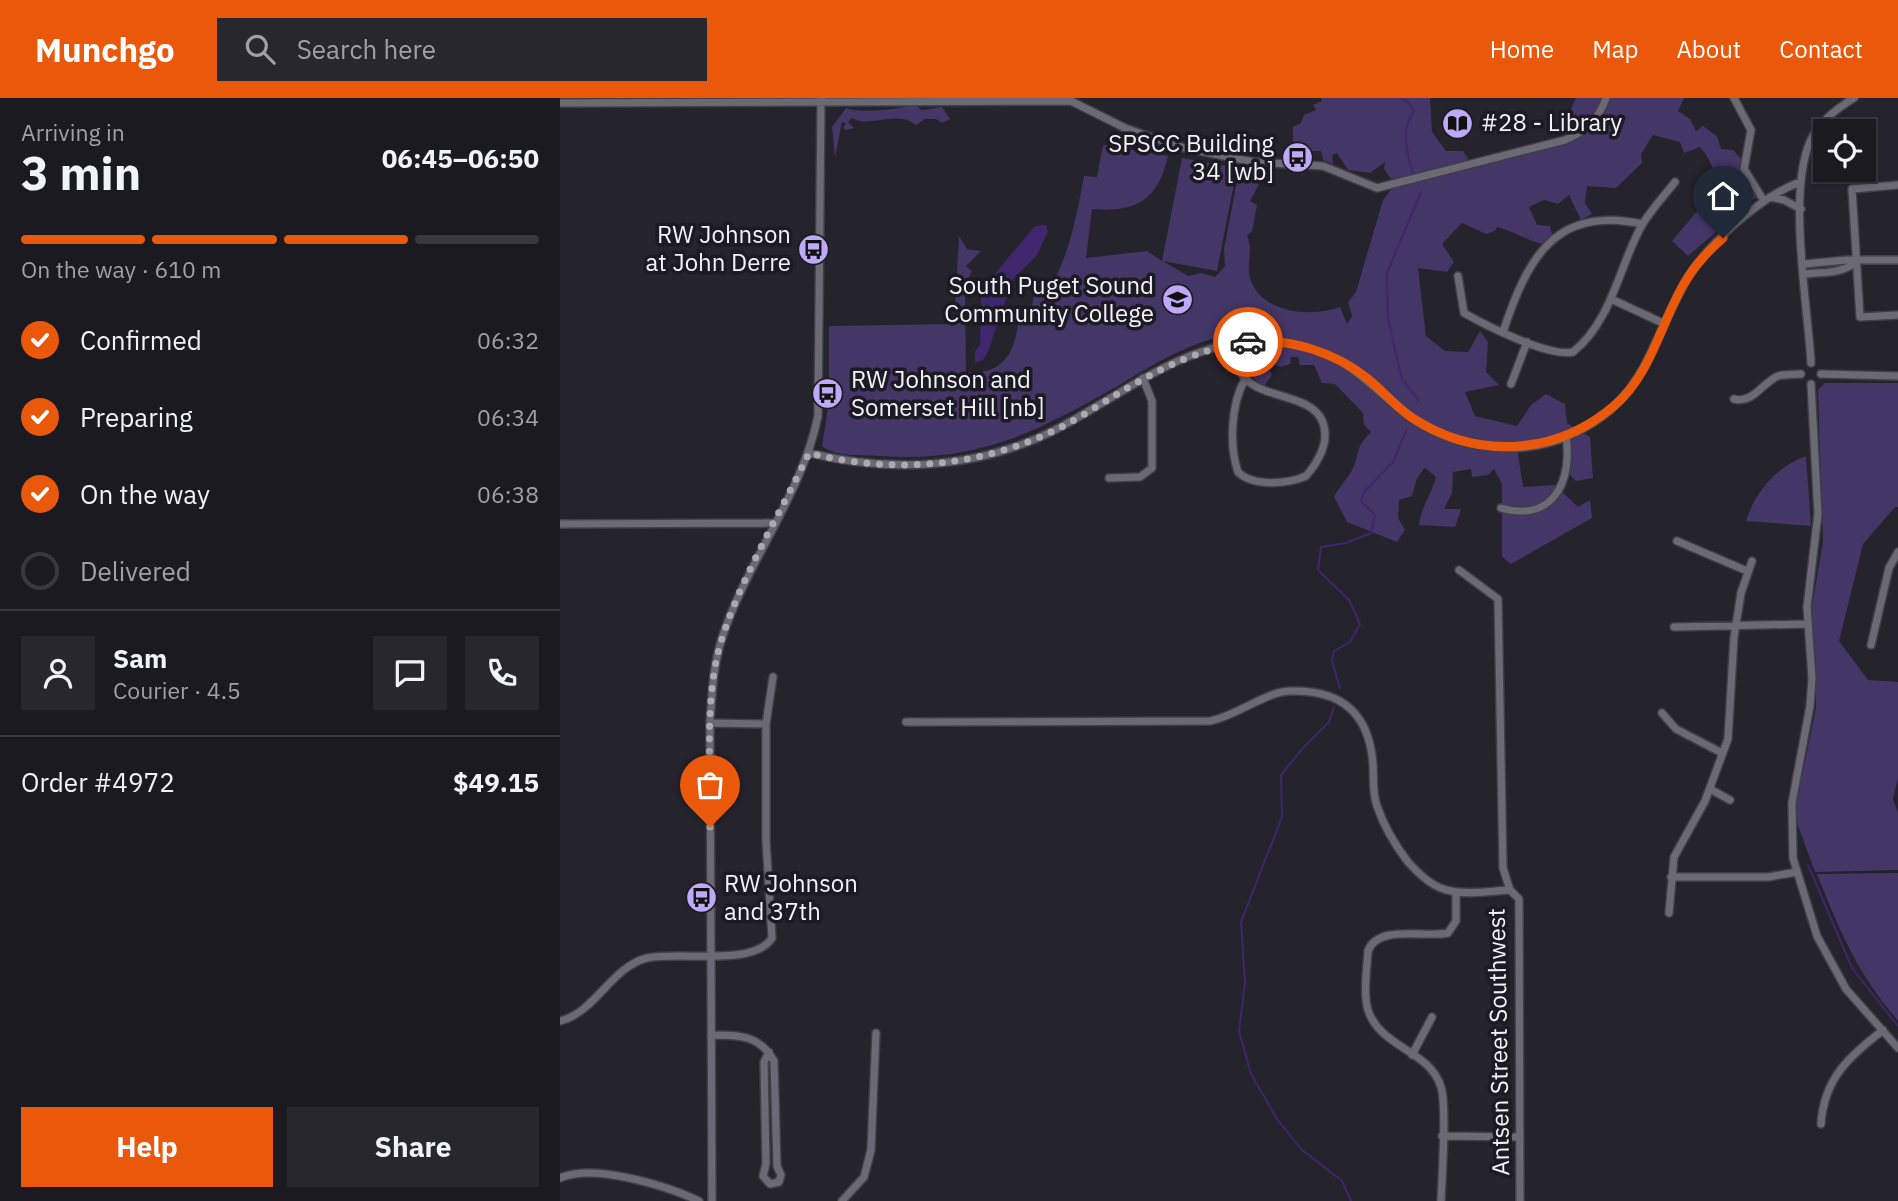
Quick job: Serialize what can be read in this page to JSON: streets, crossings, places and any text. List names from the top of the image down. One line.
{"streets":{"street":["Antsen Street Southwest"]},"places":{"library":["#28 - Library"],"bus stop":["SPSCC Building 34 [wb]","RW Johnson at John Derre","RW Johnson and Somerset Hill [nb]","RW Johnson and 37th"],"school or university":["South Puget Sound Community College"]},"page":{"header":"Munchgo","search":"Search here","nav":["Home","Map","About","Contact"],"heading":["3 min","Arriving in","06:45–06:50"],"panel":["Sam","Courier · 4.5","Order #4972","$49.15"],"bar":"On the way · 610 m","list":[["Confirmed","06:32"],["Preparing","06:34"],["On the way","06:38"],"Delivered"],"buttons":["Help","Share"]}}
